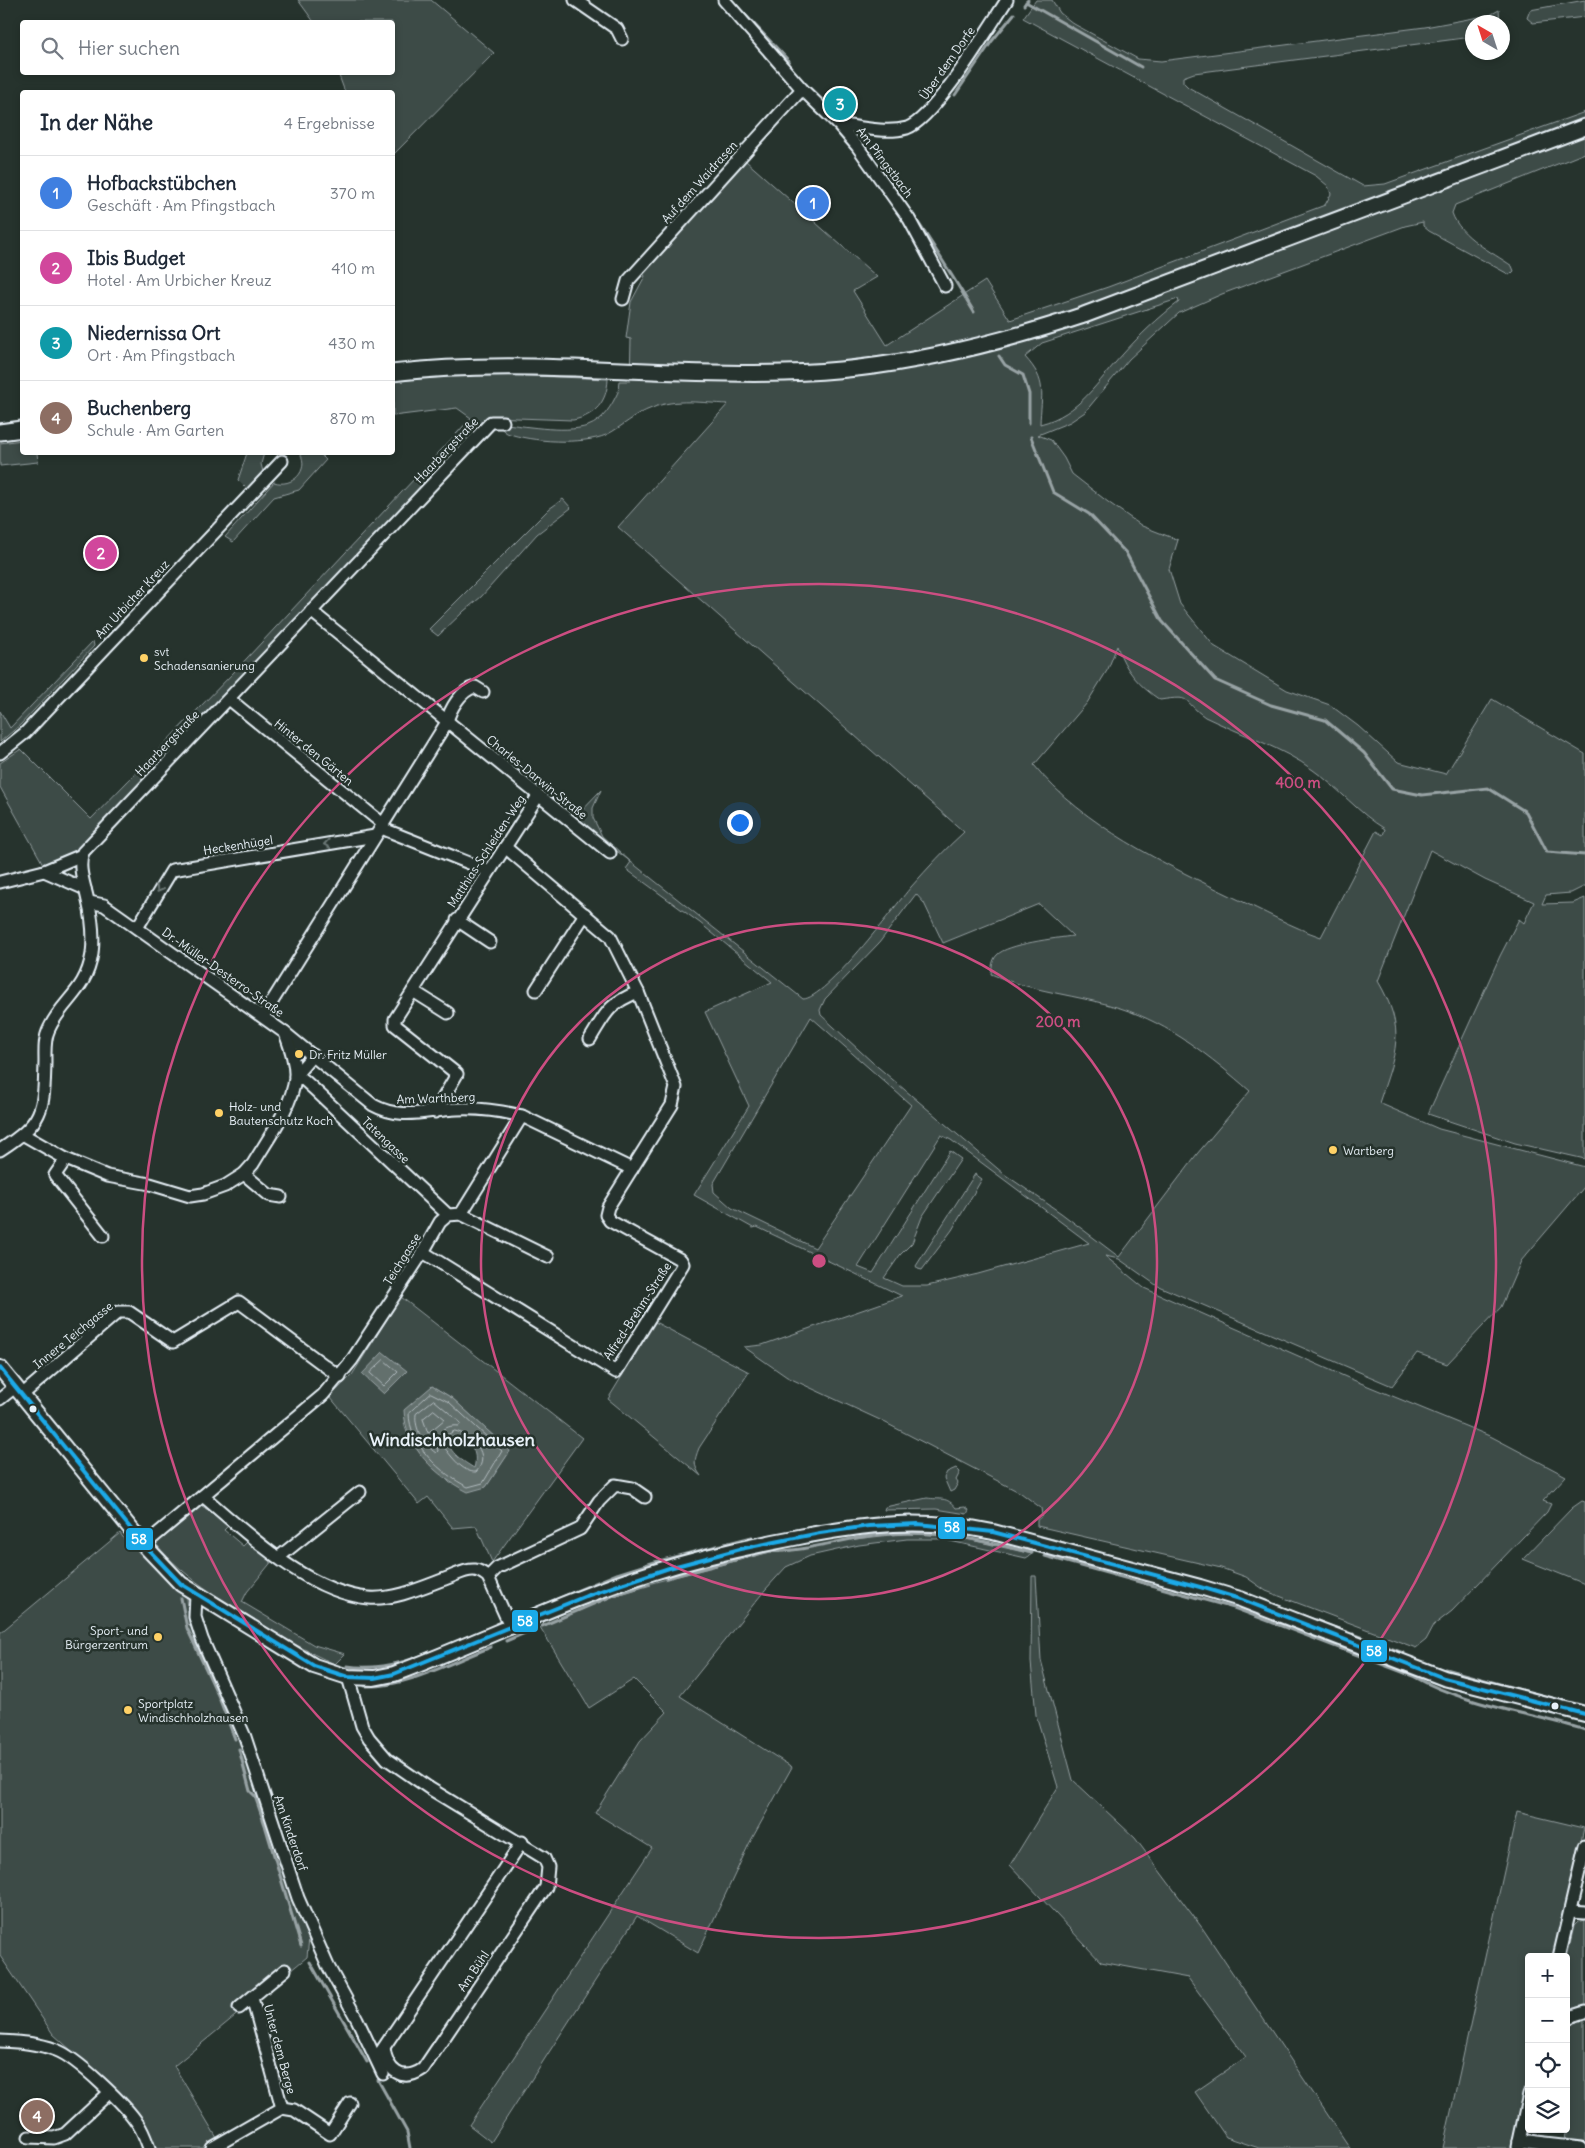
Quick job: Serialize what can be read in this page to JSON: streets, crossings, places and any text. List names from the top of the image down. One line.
{"streets":{"street":["Über dem Dorfe","Am Pfingstbach","Auf dem Waidrasen","Haarbergstraße","Am Urbicher Kreuz","Hinter den Gärten","Charles-Darwin-Straße","Heckenhügel","Matthias-Schleiden-Weg","Dr.-Müller-Desterro-Straße","Am Warthberg","Tatengasse","Teichgasse","Alfred-Brehm-Straße","Innere Teichgasse","Am Kinderdorf","Am Bühl","Unter dem Berge"]},"crossings":[["Über dem Dorfe","Am Pfingstbach"],["Am Pfingstbach","Auf dem Waidrasen"],["Haarbergstraße","Hinter den Gärten"],["Haarbergstraße","Charles-Darwin-Straße"],["Hinter den Gärten","Heckenhügel"],["Hinter den Gärten","Matthias-Schleiden-Weg"],["Charles-Darwin-Straße","Matthias-Schleiden-Weg"],["Heckenhügel","Dr.-Müller-Desterro-Straße"],["Matthias-Schleiden-Weg","Am Warthberg"],["Matthias-Schleiden-Weg","Alfred-Brehm-Straße"],["Dr.-Müller-Desterro-Straße","Am Warthberg"],["Dr.-Müller-Desterro-Straße","Tatengasse"],["Am Warthberg","Alfred-Brehm-Straße"],["Tatengasse","Teichgasse"],["Teichgasse","Alfred-Brehm-Straße"],["Teichgasse","Innere Teichgasse"]],"one_way":["Heckenhügel"],"districts":["Windischholzhausen"],"places":["svt Schadensanierung","Dr. Fritz Müller","Holz- und Bautenschutz Koch","Wartberg","Sport- und Bürgerzentrum","Sportplatz Windischholzhausen"],"lines":["transit line 58"],"north":"top left","page":{"search":"Hier suchen","pins":["3","1","2","4"],"heading":["In der Nähe","4 Ergebnisse"],"list":[{"mark":"1","name":"Hofbackstübchen","note":"Geschäft · Am Pfingstbach","value":"370 m"},{"mark":"2","name":"Ibis Budget","note":"Hotel · Am Urbicher Kreuz","value":"410 m"},{"mark":"3","name":"Niedernissa Ort","note":"Ort · Am Pfingstbach","value":"430 m"},{"mark":"4","name":"Buchenberg","note":"Schule · Am Garten","value":"870 m"}],"map_buttons":["+","−"]},"rings":["400 m","200 m"]}
